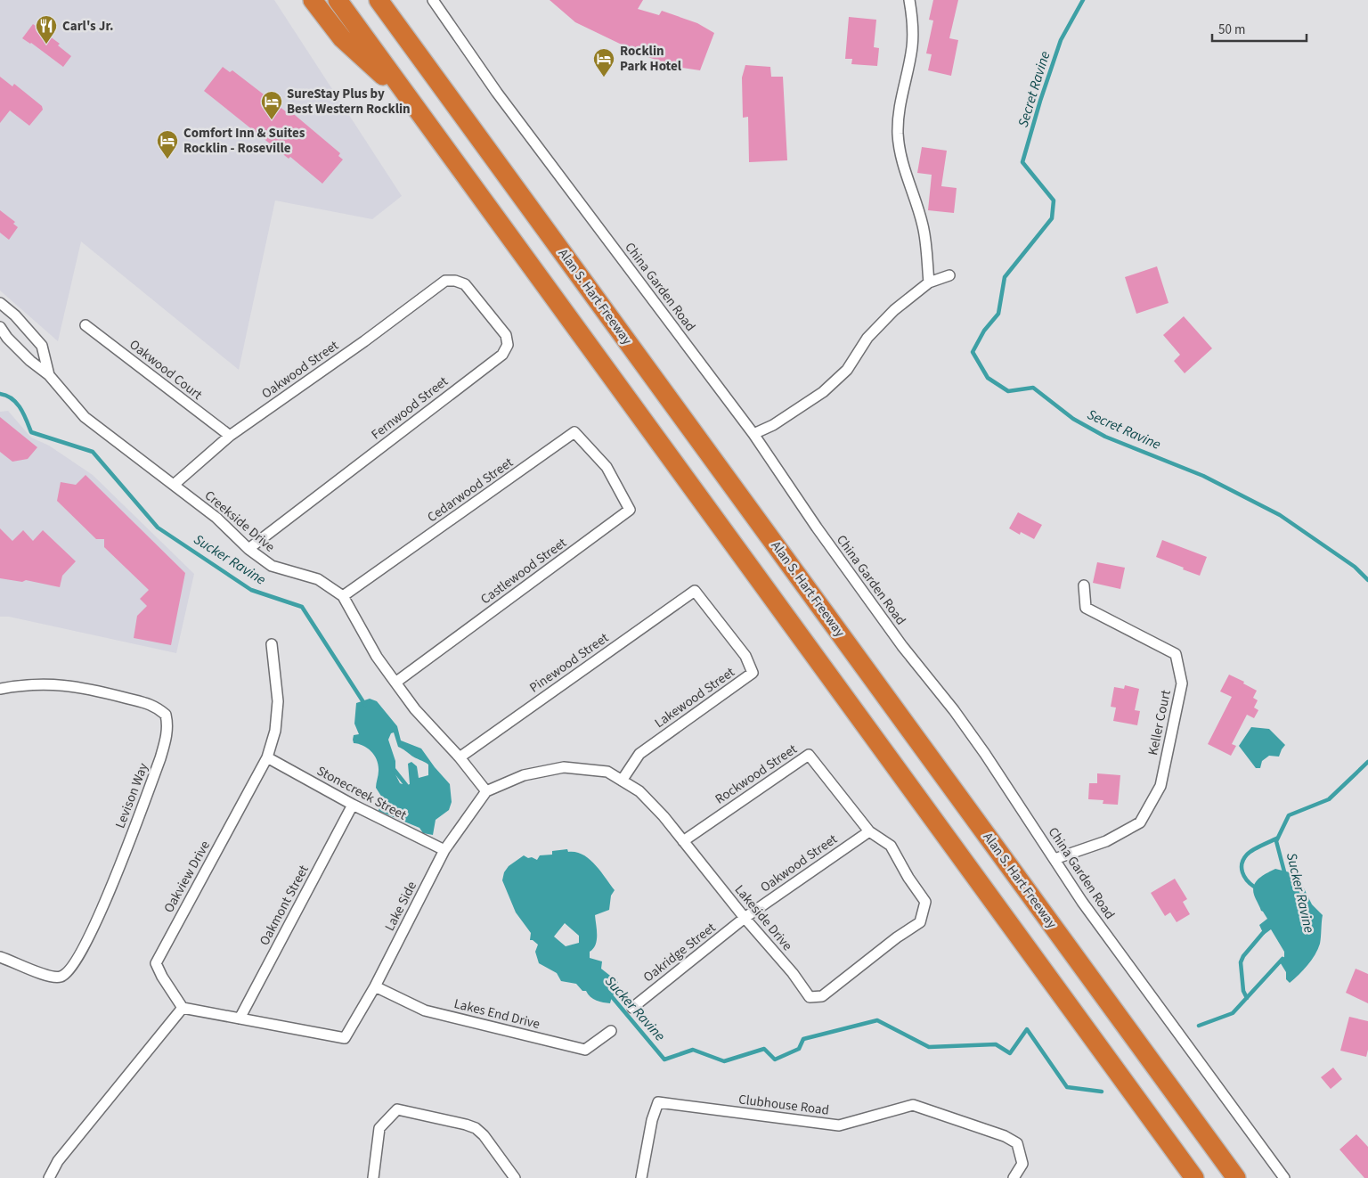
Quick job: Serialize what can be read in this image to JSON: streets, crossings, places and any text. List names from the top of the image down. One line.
{"streets":{"highway":["Alan S. Hart Freeway"],"street":["China Garden Road","Oakwood Court","Oakwood Street","Fernwood Street","Cedarwood Street","Creekside Drive","Castlewood Street","Pinewood Street","Lakewood Street","Keller Court","Rockwood Street","Stonecreek Street","Levison Way","Oakview Drive","Oakmont Street","Lake Side","Lakeside Drive","Oakridge Street","Lakes End Drive","Clubhouse Road"]},"crossings":[["China Garden Road","Keller Court"],["Oakwood Court","Oakwood Street"],["Oakwood Street","Fernwood Street"],["Oakwood Street","Creekside Drive"],["Oakwood Street","Rockwood Street"],["Oakwood Street","Lakeside Drive"],["Oakwood Street","Oakridge Street"],["Fernwood Street","Creekside Drive"],["Cedarwood Street","Creekside Drive"],["Cedarwood Street","Castlewood Street"],["Creekside Drive","Castlewood Street"],["Creekside Drive","Pinewood Street"],["Creekside Drive","Lake Side"],["Creekside Drive","Lakeside Drive"],["Pinewood Street","Lakewood Street"],["Lakewood Street","Lakeside Drive"],["Rockwood Street","Lakeside Drive"],["Stonecreek Street","Oakview Drive"],["Stonecreek Street","Oakmont Street"],["Stonecreek Street","Lake Side"],["Oakmont Street","Lake Side"],["Lake Side","Lakeside Drive"],["Lake Side","Lakes End Drive"],["Lakeside Drive","Oakridge Street"]],"water":["Secret Ravine","Sucker Ravine"],"places":{"restaurant":["Carl's Jr."],"hotel":["Rocklin Park Hotel","SureStay Plus by Best Western Rocklin","Comfort Inn & Suites Rocklin - Roseville"]},"scale_bar":"50 m"}
